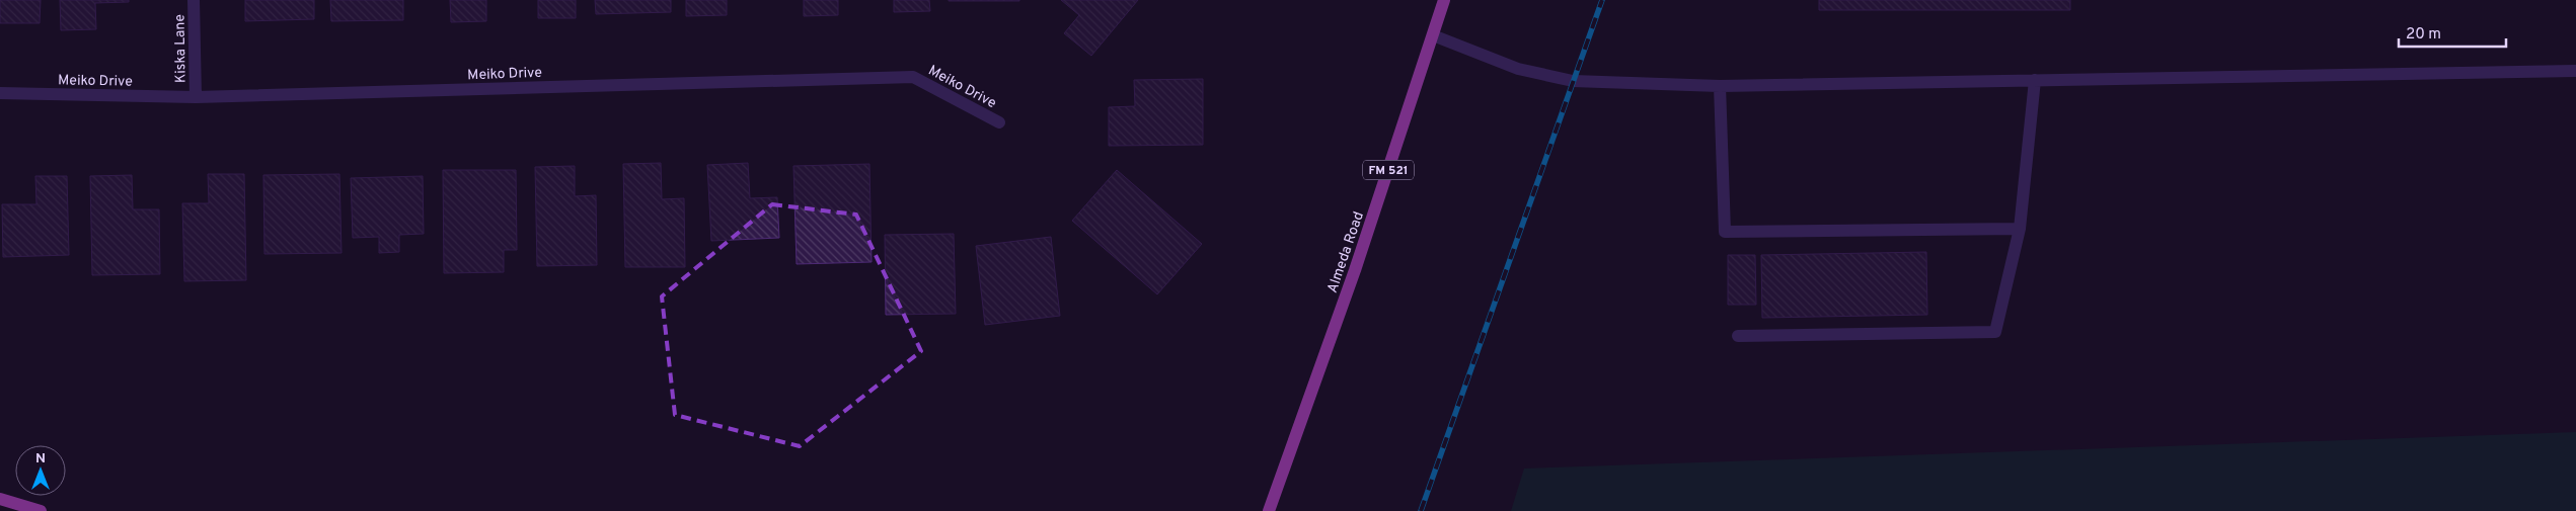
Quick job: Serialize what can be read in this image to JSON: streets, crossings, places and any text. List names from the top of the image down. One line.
{"streets":{"main road":["FM 521","Almeda Road"],"street":["Kiska Lane","Meiko Drive"]},"crossings":[["Kiska Lane","Meiko Drive"]],"scale_bar":"20 m","north":"top"}
